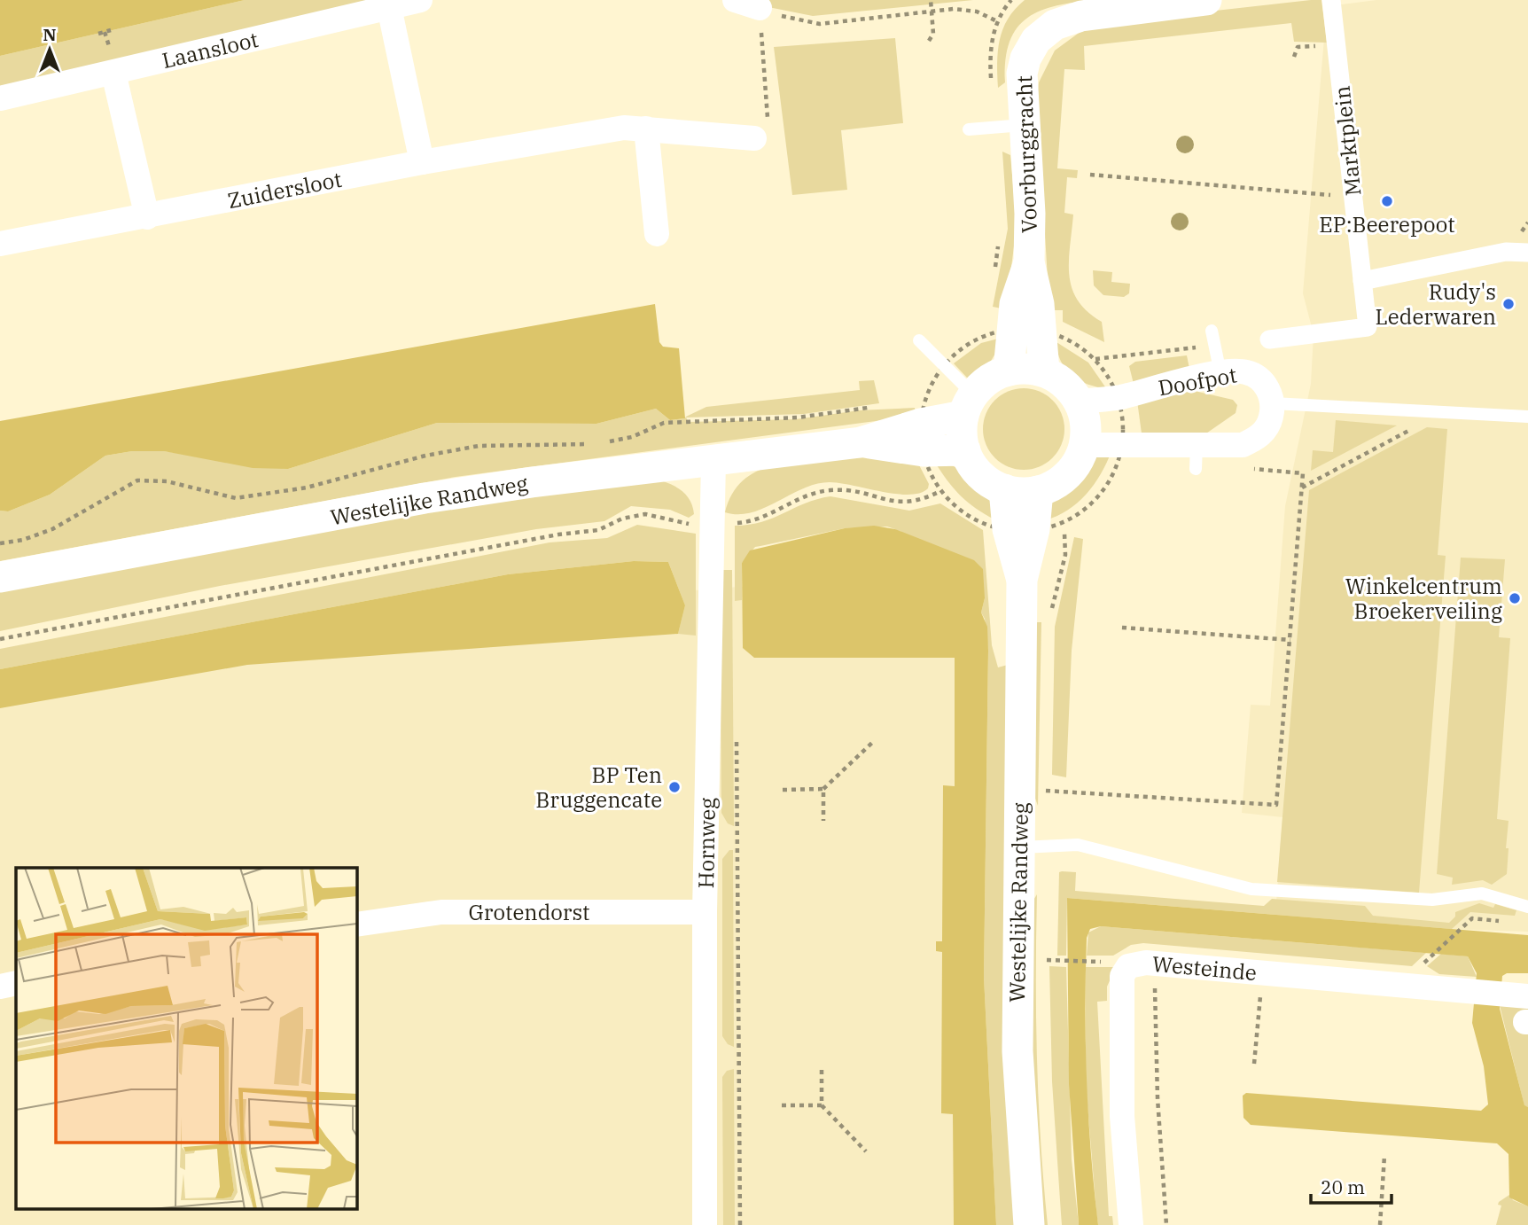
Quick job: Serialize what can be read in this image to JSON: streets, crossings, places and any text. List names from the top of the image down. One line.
{"streets":{"street":["Laansloot","Marktplein","Voorburggracht","Zuidersloot","Doofpot","Westelijke Randweg","Hornweg","Grotendorst","Westeinde"]},"crossings":[["Voorburggracht","Doofpot"],["Voorburggracht","Westelijke Randweg"],["Doofpot","Westelijke Randweg"],["Westelijke Randweg","Hornweg"],["Hornweg","Grotendorst"]],"places":["EP:Beerepoot","Rudy's Lederwaren","Winkelcentrum Broekerveiling","BP Ten Bruggencate"],"scale_bar":"20 m","north":"top"}
